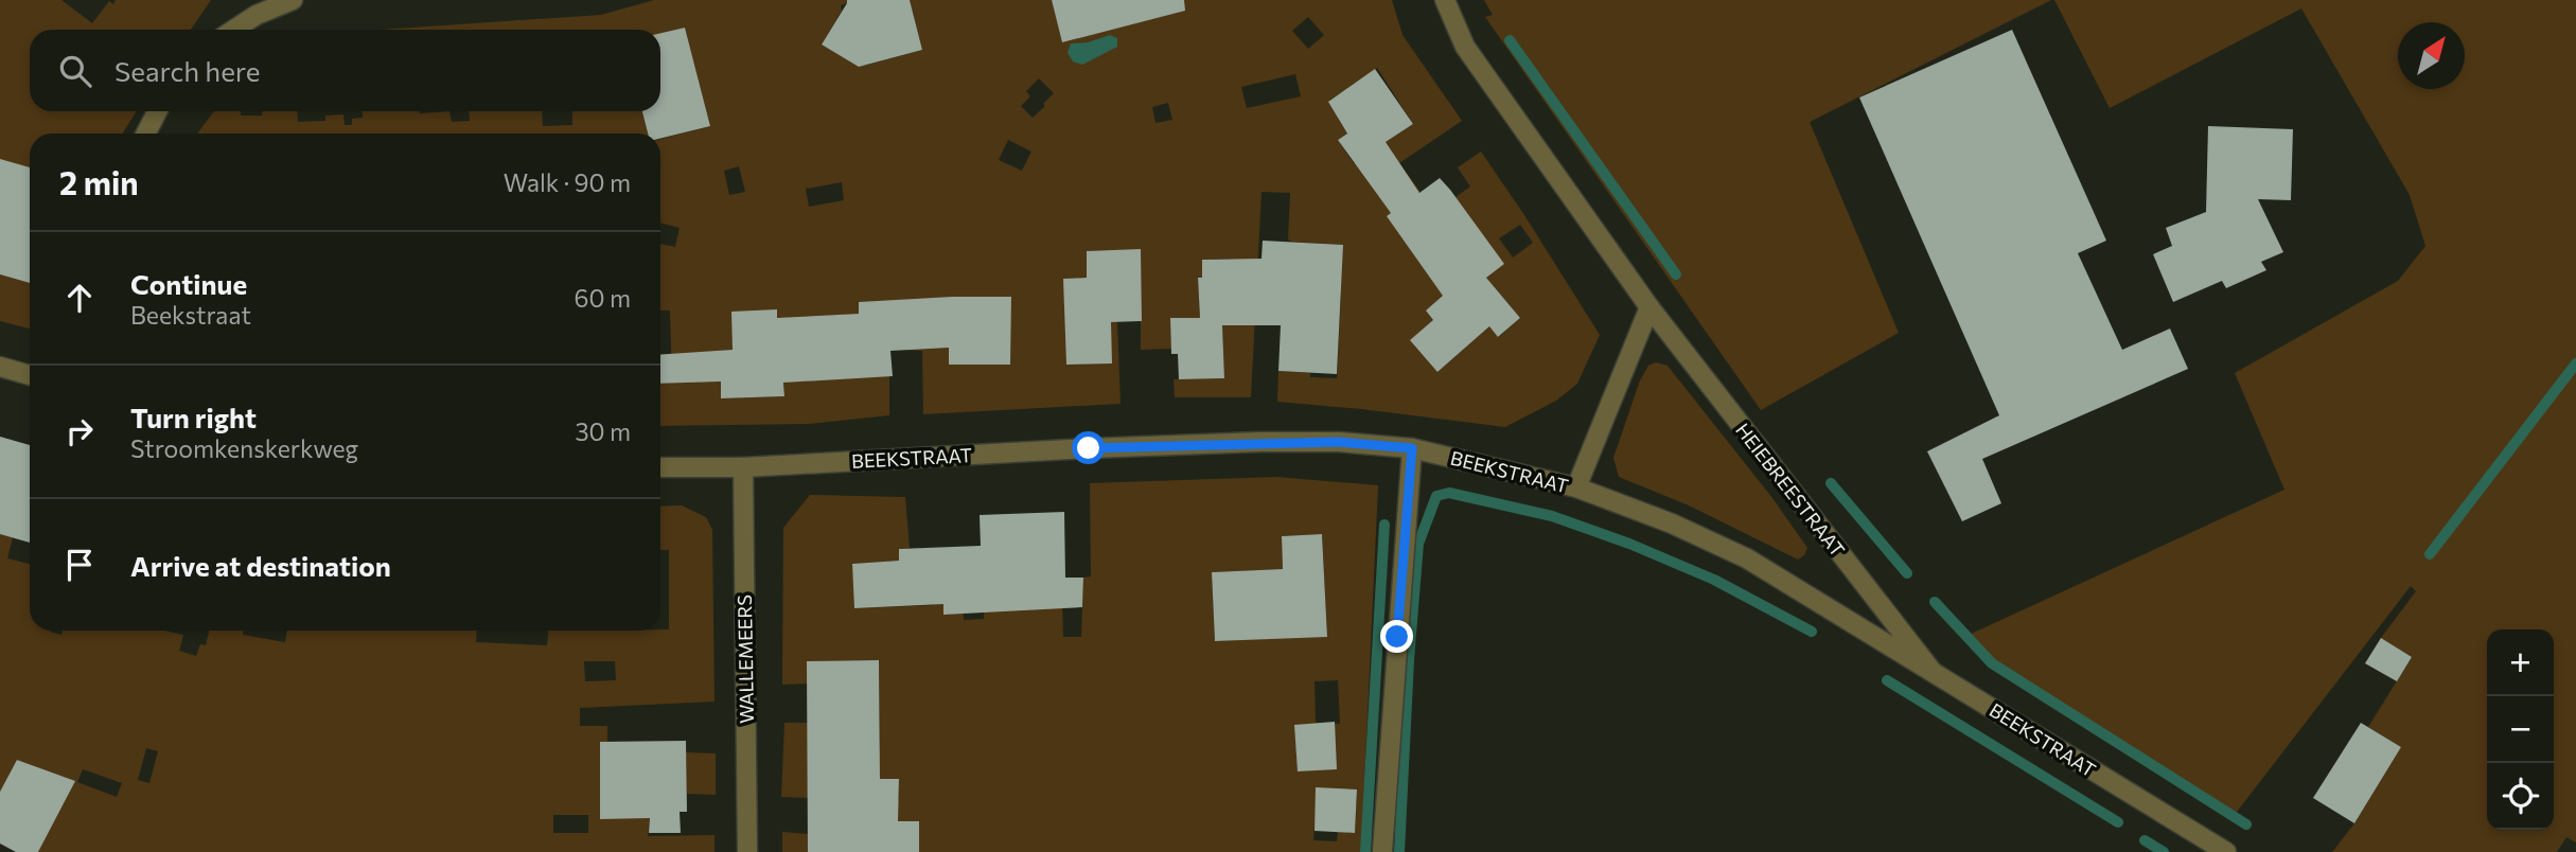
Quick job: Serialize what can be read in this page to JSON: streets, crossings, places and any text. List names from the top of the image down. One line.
{"streets":{"street":["BEEKSTRAAT","HEIEBREESTRAAT","WALLEMEERS"]},"crossings":[["BEEKSTRAAT","HEIEBREESTRAAT"],["BEEKSTRAAT","WALLEMEERS"]],"north":"top right","page":{"search":"Search here","heading":["2 min","Walk · 90 m"],"list":[["Continue","Beekstraat","60 m"],["Turn right","Stroomkenskerkweg","30 m"],"Arrive at destination"],"map_buttons":["+","−"]}}
